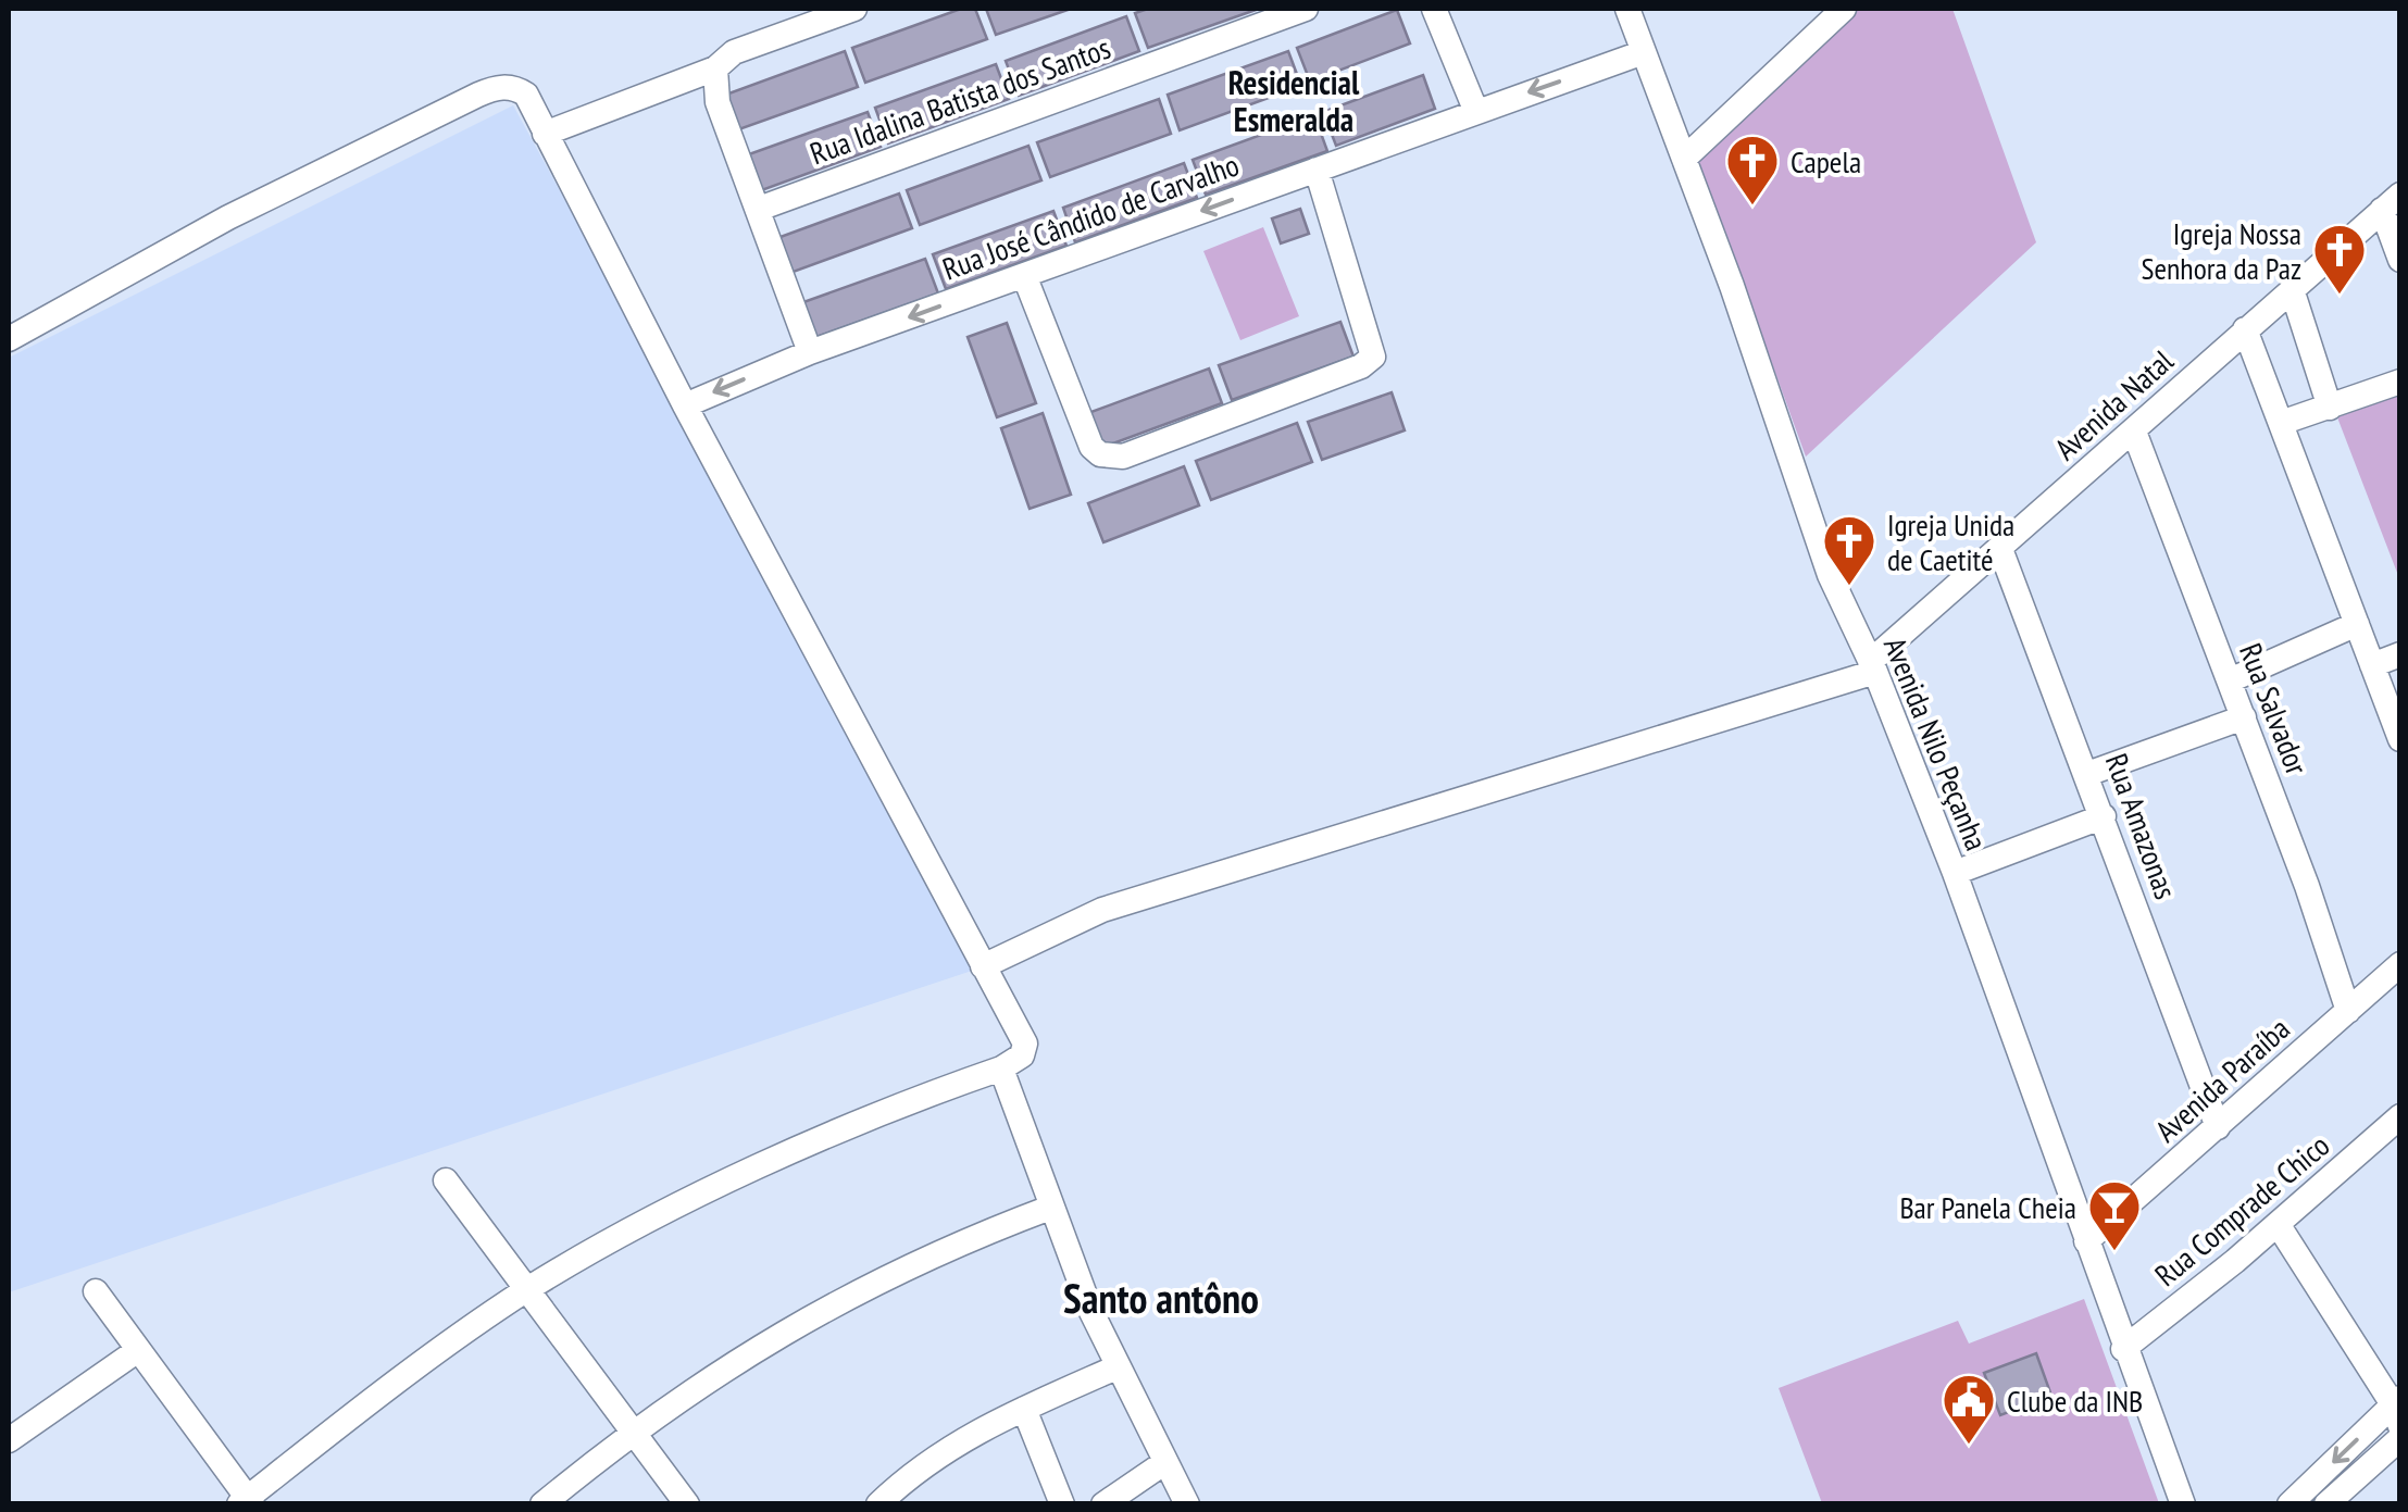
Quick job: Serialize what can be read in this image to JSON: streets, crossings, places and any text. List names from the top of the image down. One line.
{"streets":{"street":["Rua Idalina Batista dos Santos","Rua José Cândido de Carvalho","Avenida Natal","Rua Salvador","Avenida Nilo Peçanha","Rua Amazonas","Avenida Paraíba","Rua Comprade Chico"]},"crossings":[["Rua José Cândido de Carvalho","Avenida Nilo Peçanha"],["Avenida Natal","Rua Salvador"],["Avenida Natal","Avenida Nilo Peçanha"],["Avenida Natal","Rua Amazonas"],["Rua Salvador","Avenida Paraíba"],["Avenida Nilo Peçanha","Avenida Paraíba"],["Avenida Nilo Peçanha","Rua Comprade Chico"],["Rua Amazonas","Avenida Paraíba"]],"one_way":["Rua José Cândido de Carvalho"],"districts":["Residencial Esmeralda","Santo antôno"],"places":{"church":["Capela","Igreja Nossa Senhora da Paz","Igreja Unida de Caetité"],"bar":["Bar Panela Cheia"],"public building":["Clube da INB"]}}
